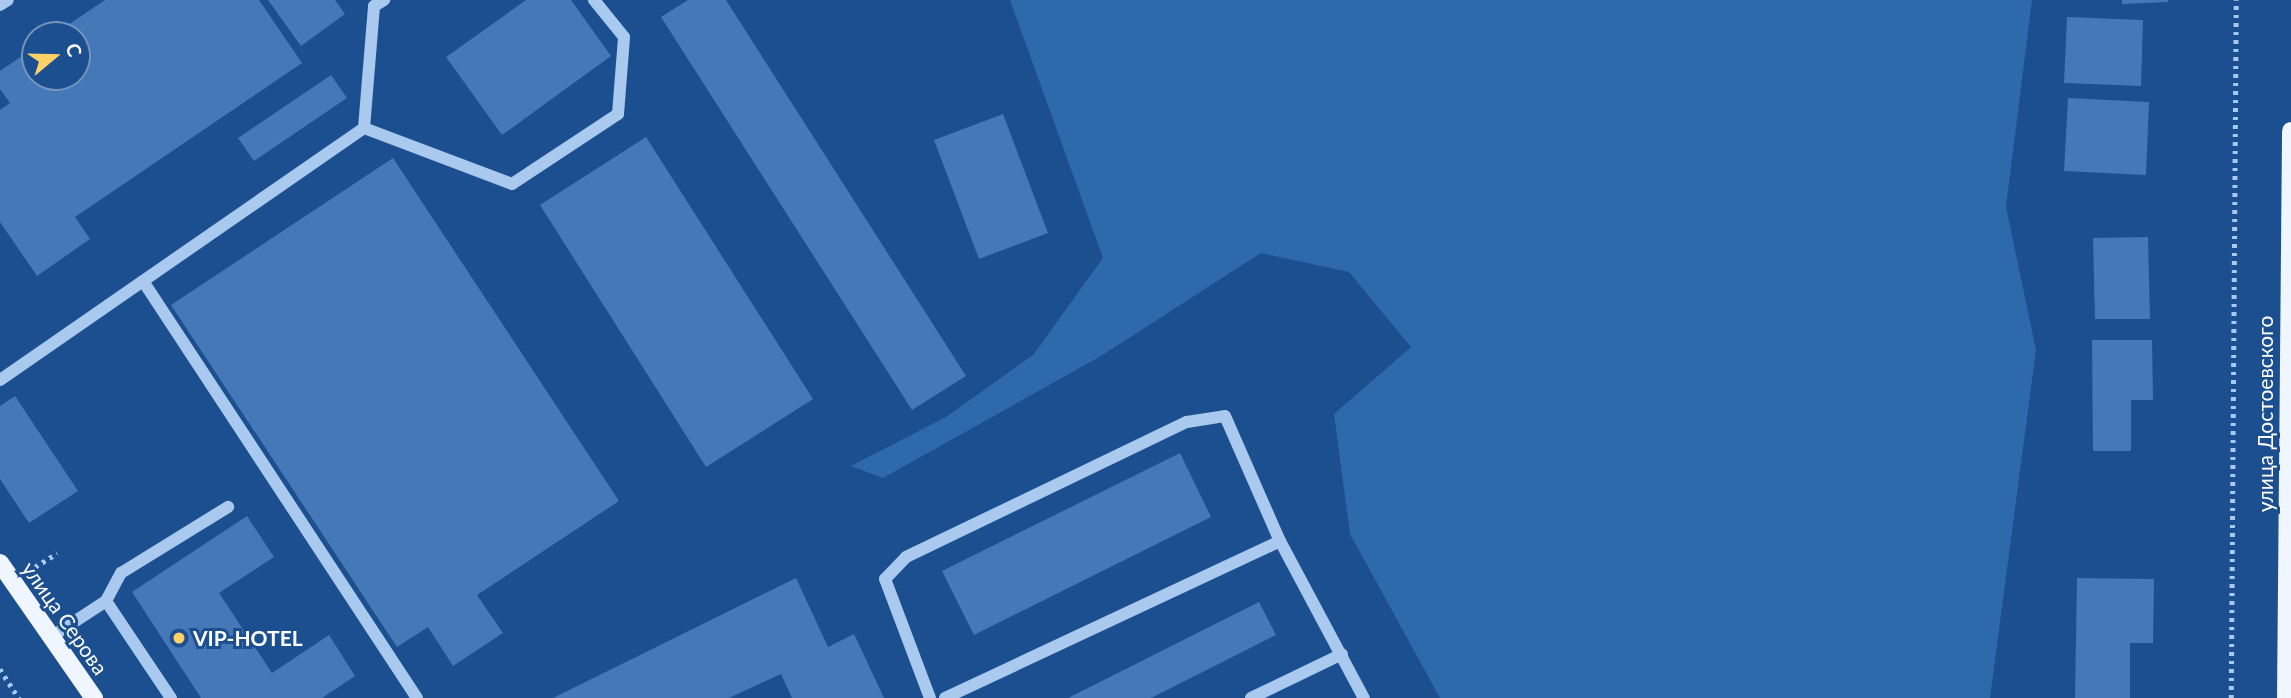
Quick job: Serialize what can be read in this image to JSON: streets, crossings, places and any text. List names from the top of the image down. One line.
{"streets":{"main road":["улица Достоевского","улица Серова"]},"places":["VIP-HOTEL"],"north":"right"}
